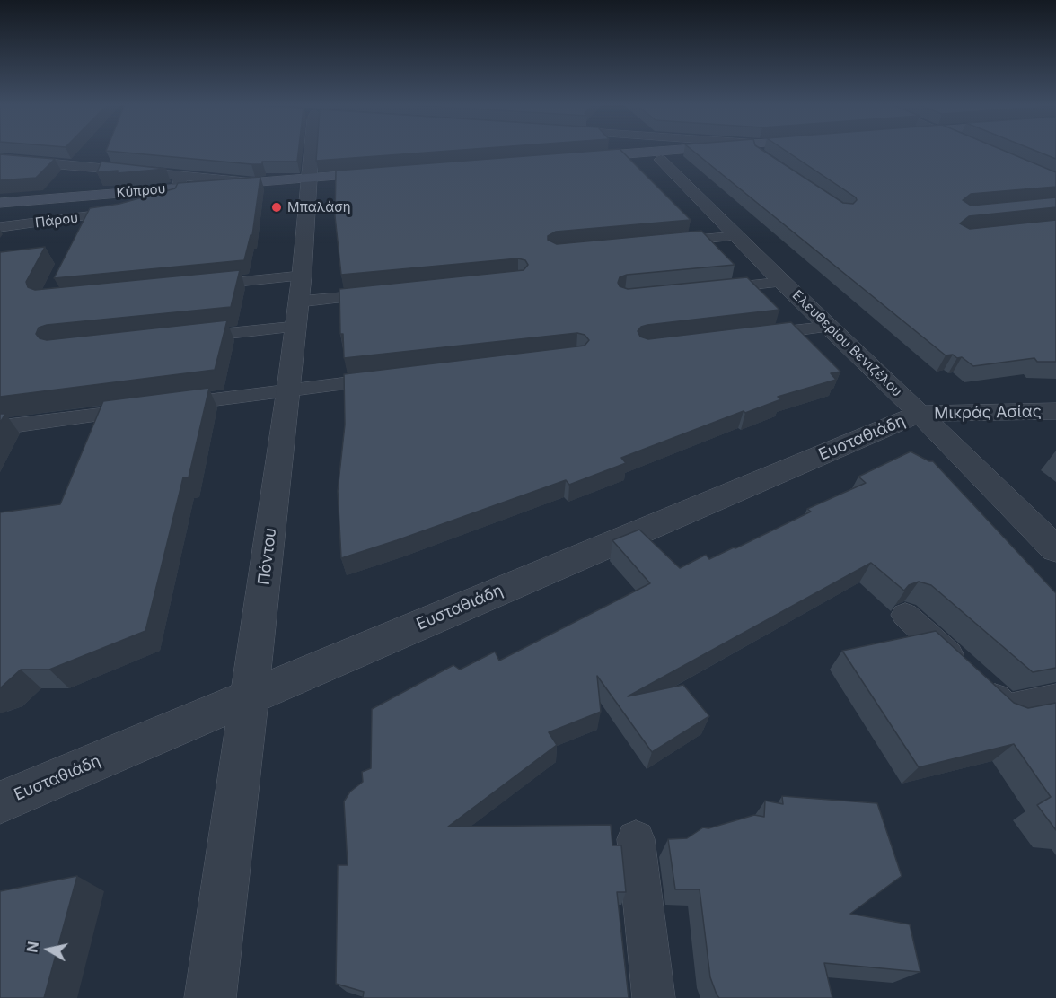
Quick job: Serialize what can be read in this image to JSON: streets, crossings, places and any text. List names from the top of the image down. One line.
{"streets":{"main road":["Κύπρου"],"street":["Ελευθερίου Βενιζέλου","Μικράς Ασίας","Ευσταθιάδη","Πόντου"],"lane":["Πάρου"]},"crossings":[["Κύπρου","Πόντου"],["Ελευθερίου Βενιζέλου","Μικράς Ασίας"],["Ελευθερίου Βενιζέλου","Ευσταθιάδη"],["Μικράς Ασίας","Ευσταθιάδη"],["Ευσταθιάδη","Πόντου"]],"places":["Μπαλάση"],"north":"left"}
